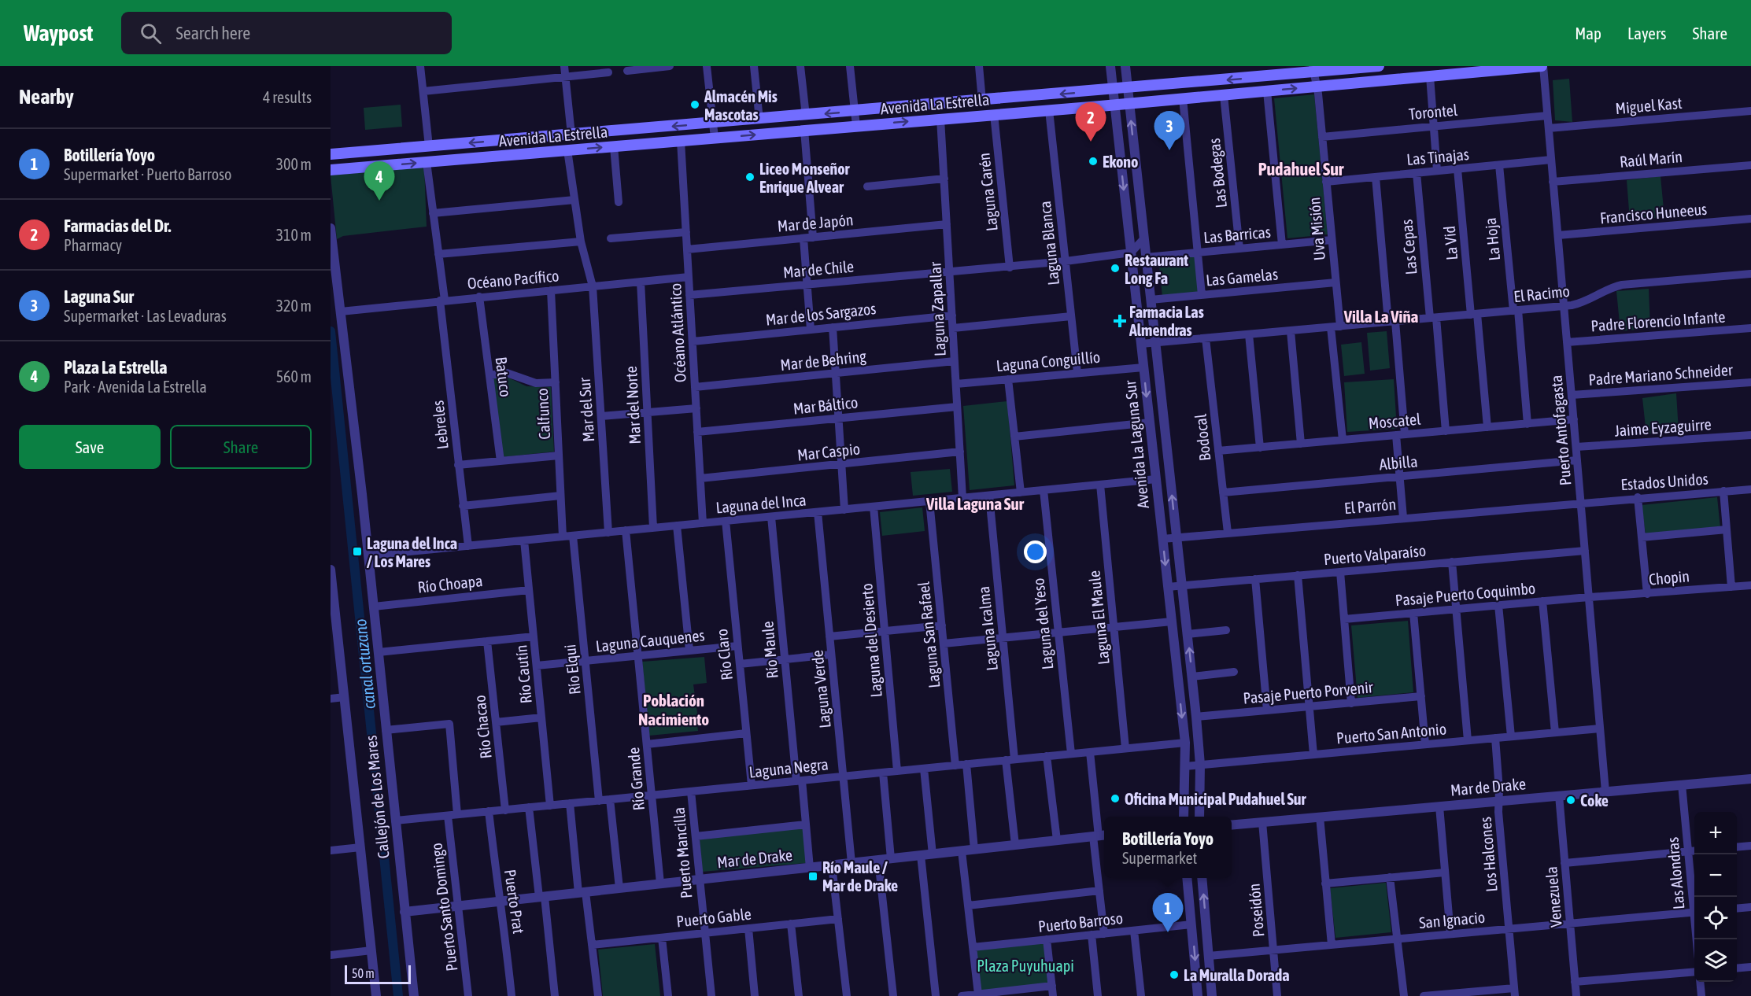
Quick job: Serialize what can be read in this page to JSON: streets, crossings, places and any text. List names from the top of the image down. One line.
{"streets":{"main road":["Avenida La Estrella"],"street":["Miguel Kast","Torontel","Las Tinajas","Raúl Marín","Las Bodegas","Laguna Carén","Francisco Huneeus","Mar de Japón","Uva Misión","Las Barricas","La Hoja","Laguna Blanca","La Vid","Las Cepas","Mar de Chile","Las Gamelas","Océano Pacífico","El Racimo","Laguna Zapallar","Mar de los Sargazos","Padre Florencio Infante","Océano Atlántico","Mar de Behring","Laguna Conguillío","Padre Mariano Schneider","Batuco","Mar del Norte","Mar Báltico","Mar del Sur","Calfunco","Moscatel","Lebreles","Jaime Eyzaguirre","Puerto Antofagasta","Bodocal","Avenida La Laguna Sur","Mar Caspio","Albilla","Estados Unidos","Laguna del Inca","El Parrón","Puerto Valparaíso","Chopin","Río Choapa","Pasaje Puerto Coquimbo","Laguna El Maule","Laguna del Yeso","Laguna Icalma","Laguna San Rafael","Laguna Cauquenes","Laguna del Desierto","Río Maule","Río Claro","Río Elqui","Río Cautín","Laguna Verde","Pasaje Puerto Porvenir","Río Chacao","Puerto San Antonio","Laguna Negra","Río Grande","Mar de Drake","Callejón de Los Mares","Puerto Mancilla","Los Halcones","Las Alondras","Venezuela","Puerto Prat","Puerto Santo Domingo","Poseidón","Puerto Gable","San Ignacio","Puerto Barroso"]},"crossings":[["Avenida La Estrella","Las Bodegas"],["Avenida La Estrella","Laguna Carén"],["Avenida La Estrella","Uva Misión"],["Avenida La Estrella","Laguna Blanca"],["Avenida La Estrella","Laguna Zapallar"],["Avenida La Estrella","Océano Atlántico"],["Avenida La Estrella","Mar del Sur"],["Avenida La Estrella","Lebreles"],["Avenida La Estrella","Puerto Antofagasta"],["Avenida La Estrella","Avenida La Laguna Sur"],["Miguel Kast","Puerto Antofagasta"],["Torontel","Uva Misión"],["Torontel","Puerto Antofagasta"],["Las Tinajas","Uva Misión"],["Las Tinajas","La Hoja"],["Las Tinajas","La Vid"],["Las Tinajas","Las Cepas"],["Las Tinajas","Puerto Antofagasta"],["Raúl Marín","Puerto Antofagasta"],["Las Bodegas","Las Barricas"],["Laguna Carén","Mar de Chile"],["Francisco Huneeus","Puerto Antofagasta"],["Mar de Japón","Laguna Zapallar"],["Mar de Japón","Océano Atlántico"],["Uva Misión","Las Barricas"],["Uva Misión","Las Gamelas"],["Uva Misión","El Racimo"],["Las Barricas","Avenida La Laguna Sur"],["La Hoja","El Racimo"],["La Hoja","Moscatel"],["Laguna Blanca","Mar de Chile"],["Laguna Blanca","Laguna Conguillío"],["La Vid","El Racimo"],["La Vid","Moscatel"],["Las Cepas","El Racimo"],["Las Cepas","Moscatel"],["Mar de Chile","Laguna Zapallar"],["Mar de Chile","Océano Atlántico"],["Mar de Chile","Avenida La Laguna Sur"],["Las Gamelas","Avenida La Laguna Sur"],["Océano Pacífico","Océano Atlántico"],["Océano Pacífico","Batuco"],["Océano Pacífico","Mar del Norte"],["Océano Pacífico","Mar del Sur"],["Océano Pacífico","Calfunco"],["Océano Pacífico","Lebreles"],["Océano Pacífico","Callejón de Los Mares"],["El Racimo","Puerto Antofagasta"],["El Racimo","Bodocal"],["El Racimo","Avenida La Laguna Sur"],["Laguna Zapallar","Mar de los Sargazos"],["Laguna Zapallar","Mar de Behring"],["Laguna Zapallar","Laguna Conguillío"],["Laguna Zapallar","Mar Báltico"],["Laguna Zapallar","Mar Caspio"],["Laguna Zapallar","Laguna del Inca"],["Mar de los Sargazos","Océano Atlántico"],["Padre Florencio Infante","Puerto Antofagasta"],["Océano Atlántico","Mar de Behring"],["Océano Atlántico","Mar Báltico"],["Océano Atlántico","Mar Caspio"],["Océano Atlántico","Laguna del Inca"],["Laguna Conguillío","Avenida La Laguna Sur"],["Padre Mariano Schneider","Puerto Antofagasta"],["Mar del Norte","Laguna del Inca"],["Mar del Sur","Laguna del Inca"],["Calfunco","Laguna del Inca"],["Moscatel","Puerto Antofagasta"],["Moscatel","Bodocal"],["Lebreles","Laguna del Inca"],["Jaime Eyzaguirre","Puerto Antofagasta"],["Puerto Antofagasta","Albilla"],["Puerto Antofagasta","Estados Unidos"],["Puerto Antofagasta","El Parrón"],["Puerto Antofagasta","Puerto Valparaíso"],["Puerto Antofagasta","Chopin"],["Puerto Antofagasta","Pasaje Puerto Coquimbo"],["Puerto Antofagasta","Puerto San Antonio"],["Puerto Antofagasta","Mar de Drake"],["Bodocal","Albilla"],["Bodocal","El Parrón"],["Avenida La Laguna Sur","Laguna del Inca"],["Avenida La Laguna Sur","El Parrón"],["Avenida La Laguna Sur","Puerto Valparaíso"],["Avenida La Laguna Sur","Pasaje Puerto Porvenir"],["Avenida La Laguna Sur","Puerto San Antonio"],["Avenida La Laguna Sur","Laguna Negra"],["Estados Unidos","El Parrón"],["Laguna del Inca","Laguna El Maule"],["Laguna del Inca","Laguna del Yeso"],["Laguna del Inca","Laguna Icalma"],["Laguna del Inca","Laguna San Rafael"],["Laguna del Inca","Laguna del Desierto"],["Laguna del Inca","Río Maule"],["Laguna del Inca","Río Claro"],["Laguna del Inca","Río Elqui"],["Laguna del Inca","Río Cautín"],["Laguna del Inca","Laguna Verde"],["Laguna del Inca","Río Grande"],["Laguna del Inca","Callejón de Los Mares"],["Chopin","Pasaje Puerto Coquimbo"],["Río Choapa","Río Cautín"],["Río Choapa","Callejón de Los Mares"],["Laguna El Maule","Laguna Negra"],["Laguna del Yeso","Laguna Negra"],["Laguna Icalma","Laguna Negra"],["Laguna Icalma","Mar de Drake"],["Laguna San Rafael","Laguna Negra"],["Laguna Cauquenes","Río Claro"],["Laguna Cauquenes","Río Elqui"],["Laguna Cauquenes","Río Cautín"],["Laguna Cauquenes","Río Grande"],["Laguna del Desierto","Laguna Negra"],["Río Maule","Laguna Negra"],["Río Maule","Mar de Drake"],["Río Claro","Laguna Negra"],["Río Elqui","Laguna Negra"],["Río Cautín","Laguna Negra"],["Laguna Verde","Laguna Negra"],["Laguna Verde","Mar de Drake"],["Río Chacao","Laguna Negra"],["Puerto San Antonio","Los Halcones"],["Laguna Negra","Río Grande"],["Laguna Negra","Callejón de Los Mares"],["Laguna Negra","Puerto Mancilla"],["Laguna Negra","Puerto Prat"],["Laguna Negra","Puerto Santo Domingo"],["Río Grande","Mar de Drake"],["Mar de Drake","Callejón de Los Mares"],["Mar de Drake","Puerto Mancilla"],["Mar de Drake","Los Halcones"],["Mar de Drake","Las Alondras"],["Mar de Drake","Venezuela"],["Mar de Drake","Puerto Prat"],["Mar de Drake","Puerto Santo Domingo"],["Mar de Drake","Poseidón"],["Puerto Mancilla","Puerto Gable"],["Los Halcones","San Ignacio"],["Venezuela","San Ignacio"],["Poseidón","San Ignacio"]],"districts":["Pudahuel Sur","Villa La Viña","Villa Laguna Sur","Población Nacimiento"],"water":["canal ortuzano"],"parks":["Plaza Puyuhuapi"],"places":{"other":["Almacén Mis Mascotas","Ekono","Liceo Monseñor Enrique Alvear","Restaurant Long Fa","Oficina Municipal Pudahuel Sur","Coke","La Muralla Dorada"],"health":["Farmacia Las Almendras"],"transit":["Laguna del Inca / Los Mares","Río Maule / Mar de Drake"]},"scale_bar":"50 m","page":{"header":"Waypost","search":"Search here","nav":["Map","Layers","Share"],"heading":["Nearby","4 results"],"pins":["2","3","4","1"],"list":[{"mark":"1","name":"Botillería Yoyo","note":"Supermarket · Puerto Barroso","value":"300 m"},{"mark":"2","name":"Farmacias del Dr.","note":"Pharmacy","value":"310 m"},{"mark":"3","name":"Laguna Sur","note":"Supermarket · Las Levaduras","value":"320 m"},{"mark":"4","name":"Plaza La Estrella","note":"Park · Avenida La Estrella","value":"560 m"}],"buttons":["Save","Share"],"map_buttons":["+","−"],"popup":["Botillería Yoyo","Supermarket"],"scale":"50 m"}}
